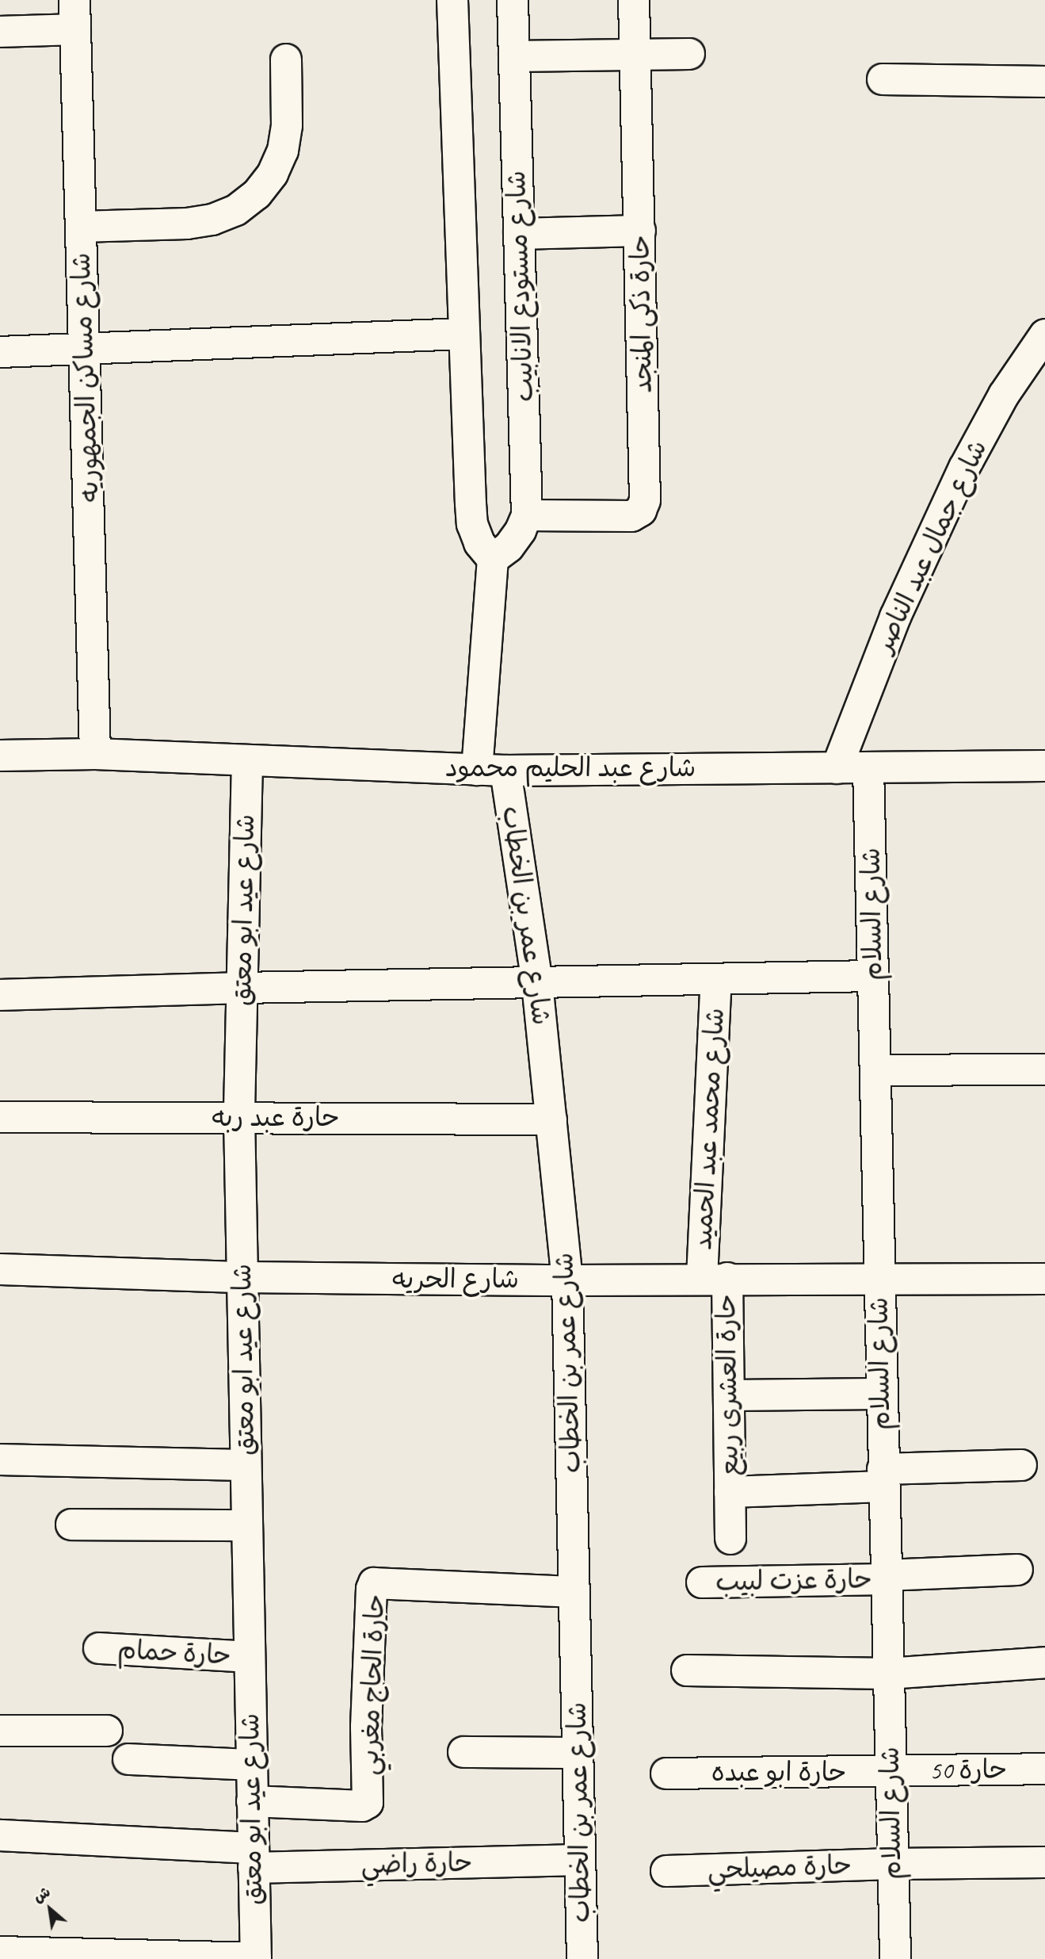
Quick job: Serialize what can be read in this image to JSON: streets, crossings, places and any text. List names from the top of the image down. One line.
{"streets":{"street":["شارع مستودع الانابيب","حارة ذكى المنجد","شارع مساكن الجمهوريه","شارع جمال عبد الناصر","شارع عبد الحليم محمود","شارع عيد ابو معتق","شارع السلام","شارع عمر بن الخطاب","حارة عبد ربه","شارع محمد عبد الحميد","شارع الحريه","حارة العشرى ربيع","حارة عزت لبيب","حارة حمام","حارة الحاج مغربي","حارة 50","حارة ابو عبده","حارة راضي","حارة مصيلحي"]},"crossings":[["شارع مستودع الانابيب","حارة ذكى المنجد"],["شارع مساكن الجمهوريه","شارع عبد الحليم محمود"],["شارع جمال عبد الناصر","شارع عبد الحليم محمود"],["شارع عبد الحليم محمود","شارع عيد ابو معتق"],["شارع عبد الحليم محمود","شارع السلام"],["شارع عبد الحليم محمود","شارع عمر بن الخطاب"],["شارع عيد ابو معتق","حارة عبد ربه"],["شارع عيد ابو معتق","شارع الحريه"],["شارع عيد ابو معتق","حارة حمام"],["شارع عيد ابو معتق","حارة الحاج مغربي"],["شارع عيد ابو معتق","حارة راضي"],["شارع السلام","شارع الحريه"],["شارع السلام","حارة العشرى ربيع"],["شارع السلام","حارة عزت لبيب"],["شارع السلام","حارة 50"],["شارع السلام","حارة ابو عبده"],["شارع السلام","حارة مصيلحي"],["شارع عمر بن الخطاب","حارة عبد ربه"],["شارع عمر بن الخطاب","شارع الحريه"],["شارع عمر بن الخطاب","حارة الحاج مغربي"],["شارع عمر بن الخطاب","حارة راضي"],["شارع محمد عبد الحميد","شارع الحريه"],["شارع محمد عبد الحميد","حارة العشرى ربيع"],["شارع الحريه","حارة العشرى ربيع"],["حارة 50","حارة ابو عبده"]],"north":"top left"}
